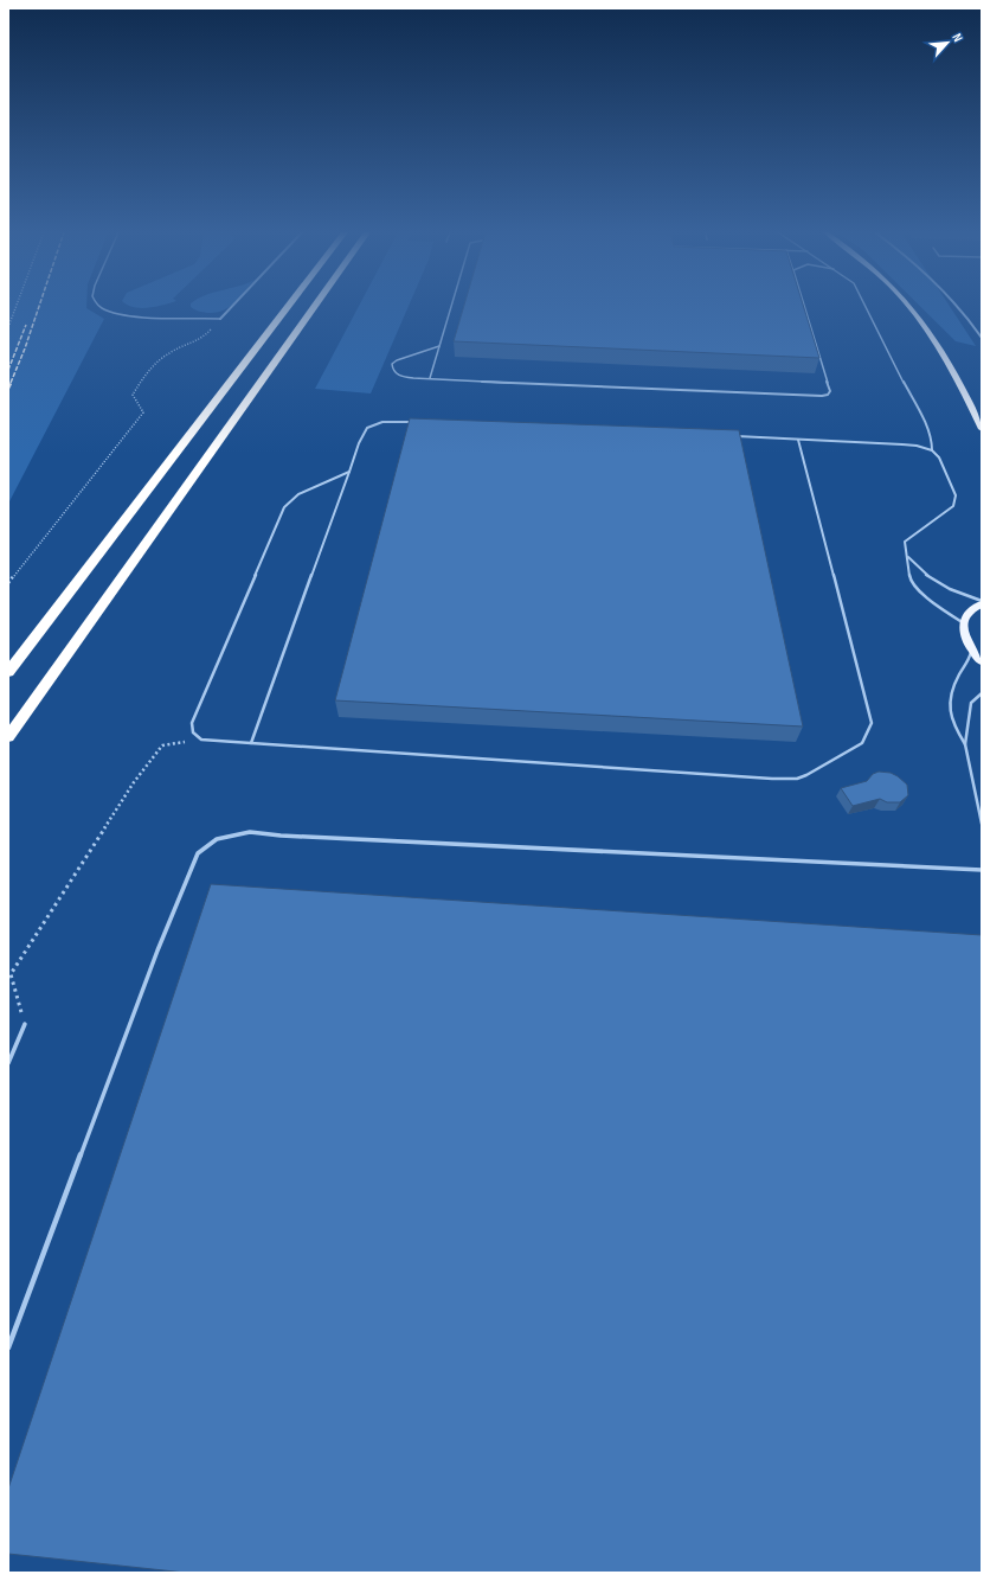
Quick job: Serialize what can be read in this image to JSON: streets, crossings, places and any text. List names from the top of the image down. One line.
{"north":"top right"}
